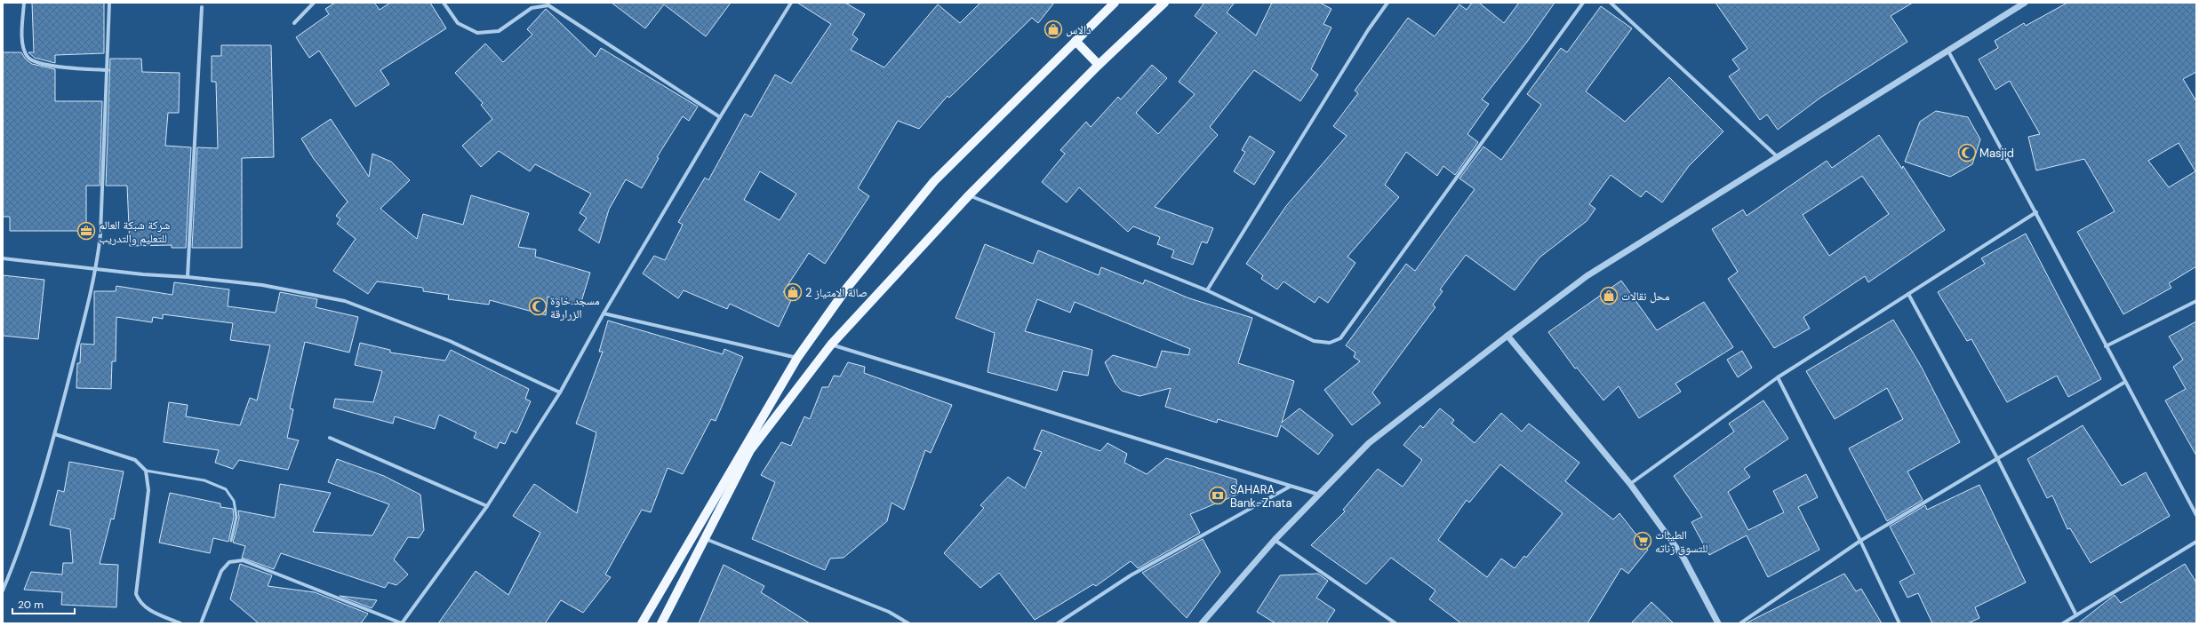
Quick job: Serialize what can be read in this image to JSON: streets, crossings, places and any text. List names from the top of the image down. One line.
{"places":{"shop":["دالاس","صالة الامتياز 2","محل نقالات"],"mosque":["Masjid","مسجد خاوة الزرارقة"],"office":["شركة شبكة العالم للتعليم والتدريب"],"bank":["SAHARA Bank-Znata"],"supermarket":["الطيبات للتسوق زناته"]},"scale_bar":"20 m"}
